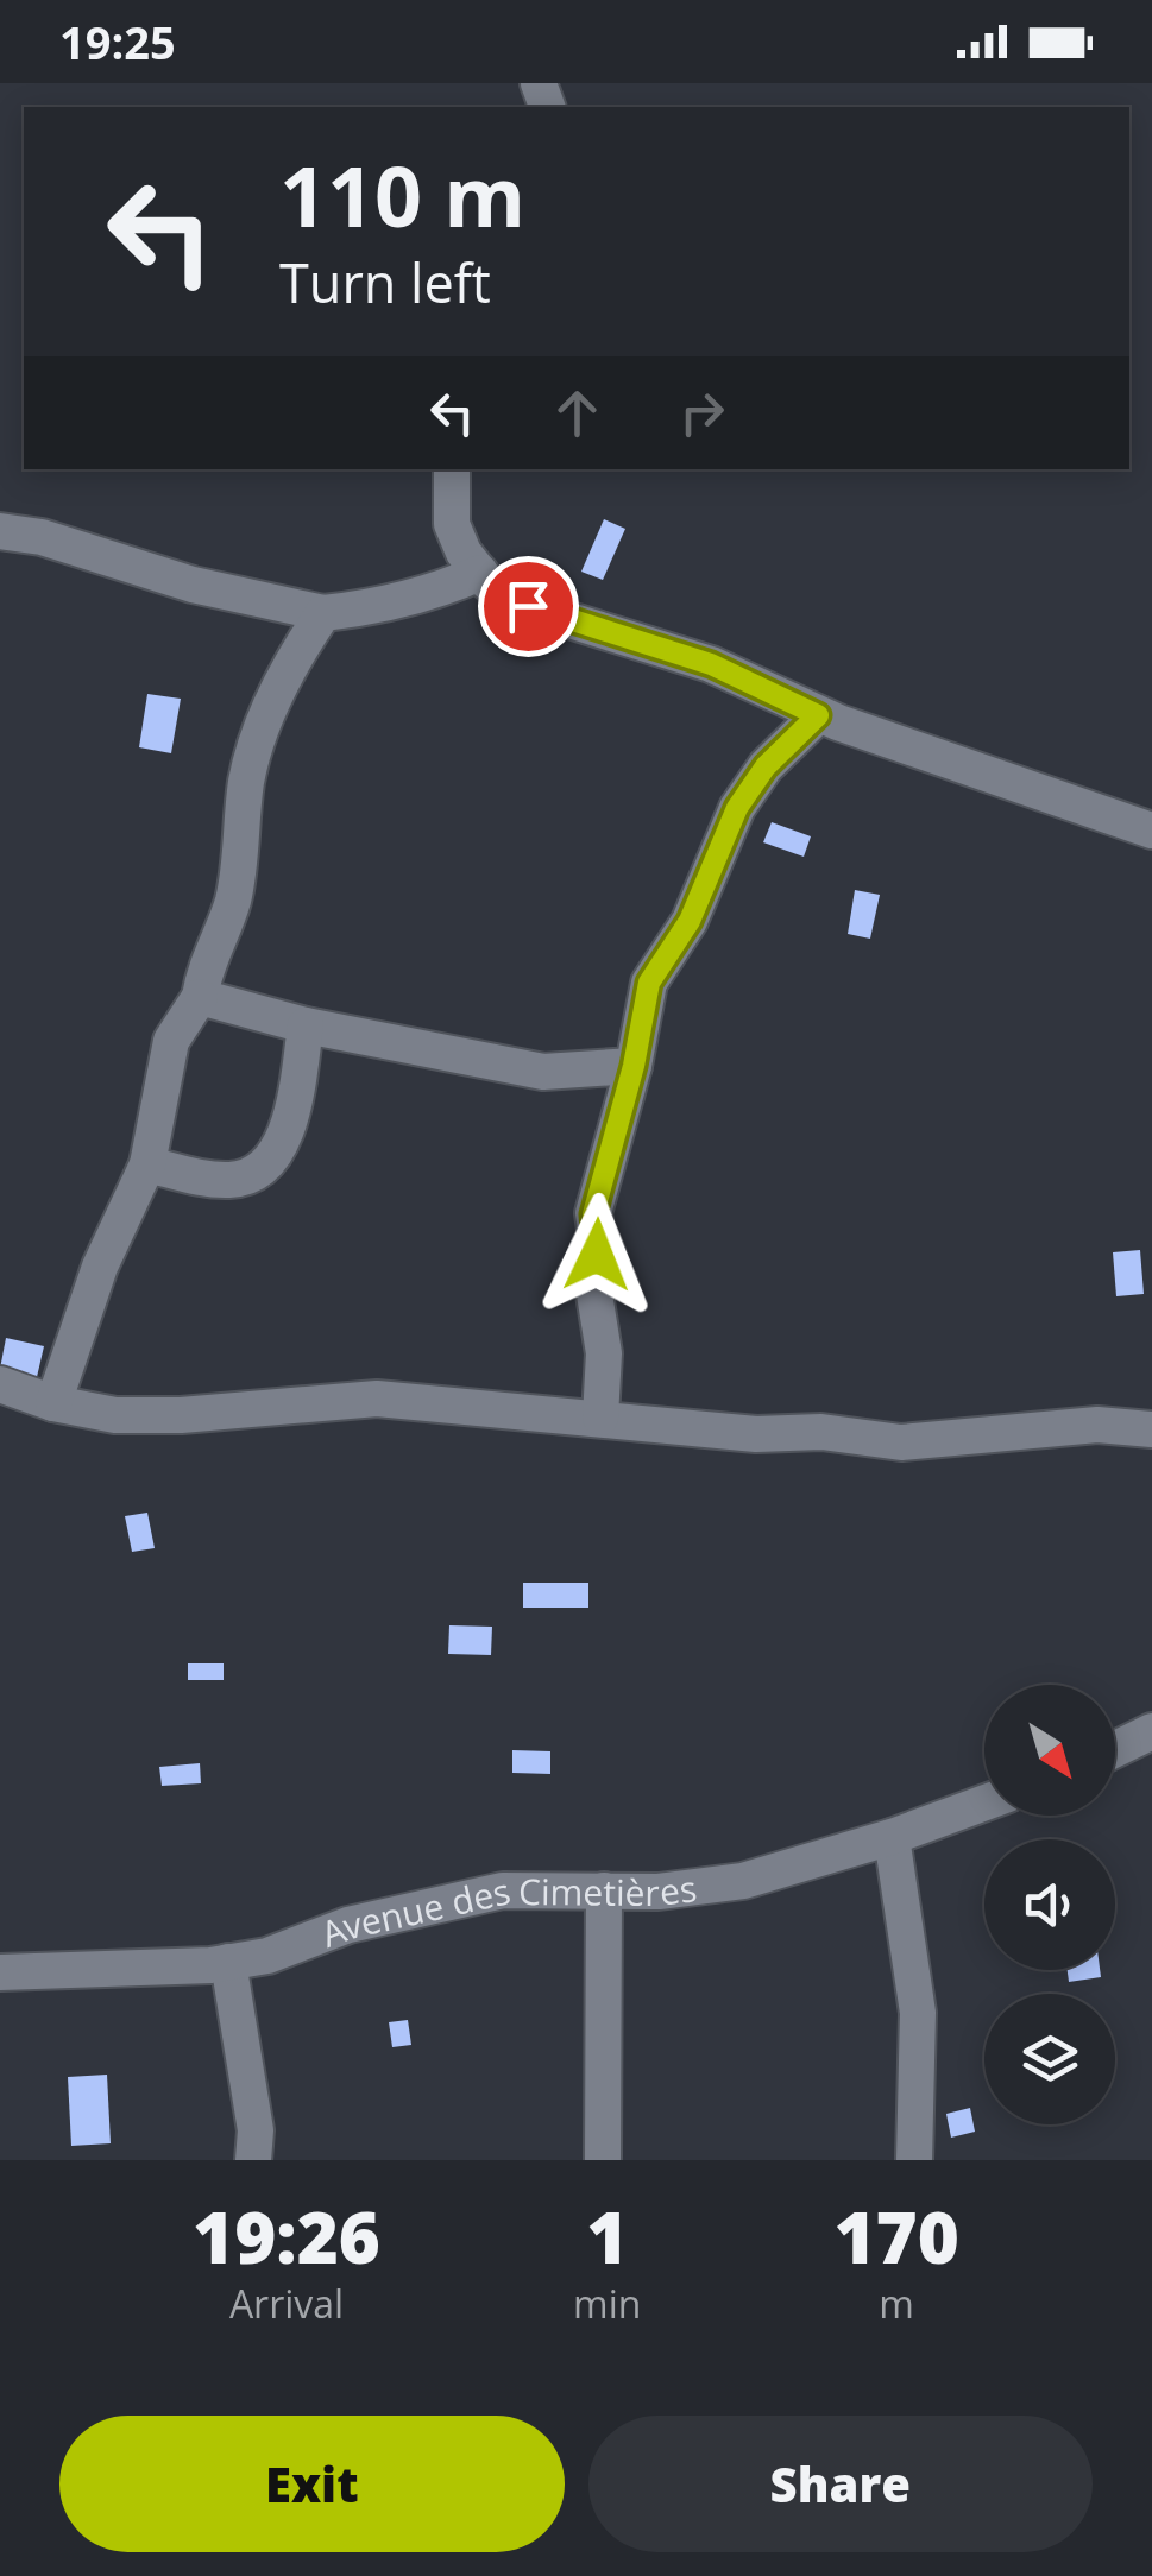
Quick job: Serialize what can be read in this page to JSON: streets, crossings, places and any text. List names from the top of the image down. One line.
{"streets":{"street":["Avenue des Cimetières"]},"north":"bottom right","page":{"status":"19:25","turn":["110 m","Turn left"],"eta":["19:26","Arrival","1","min","170","m"],"buttons":["Exit","Share"]}}
